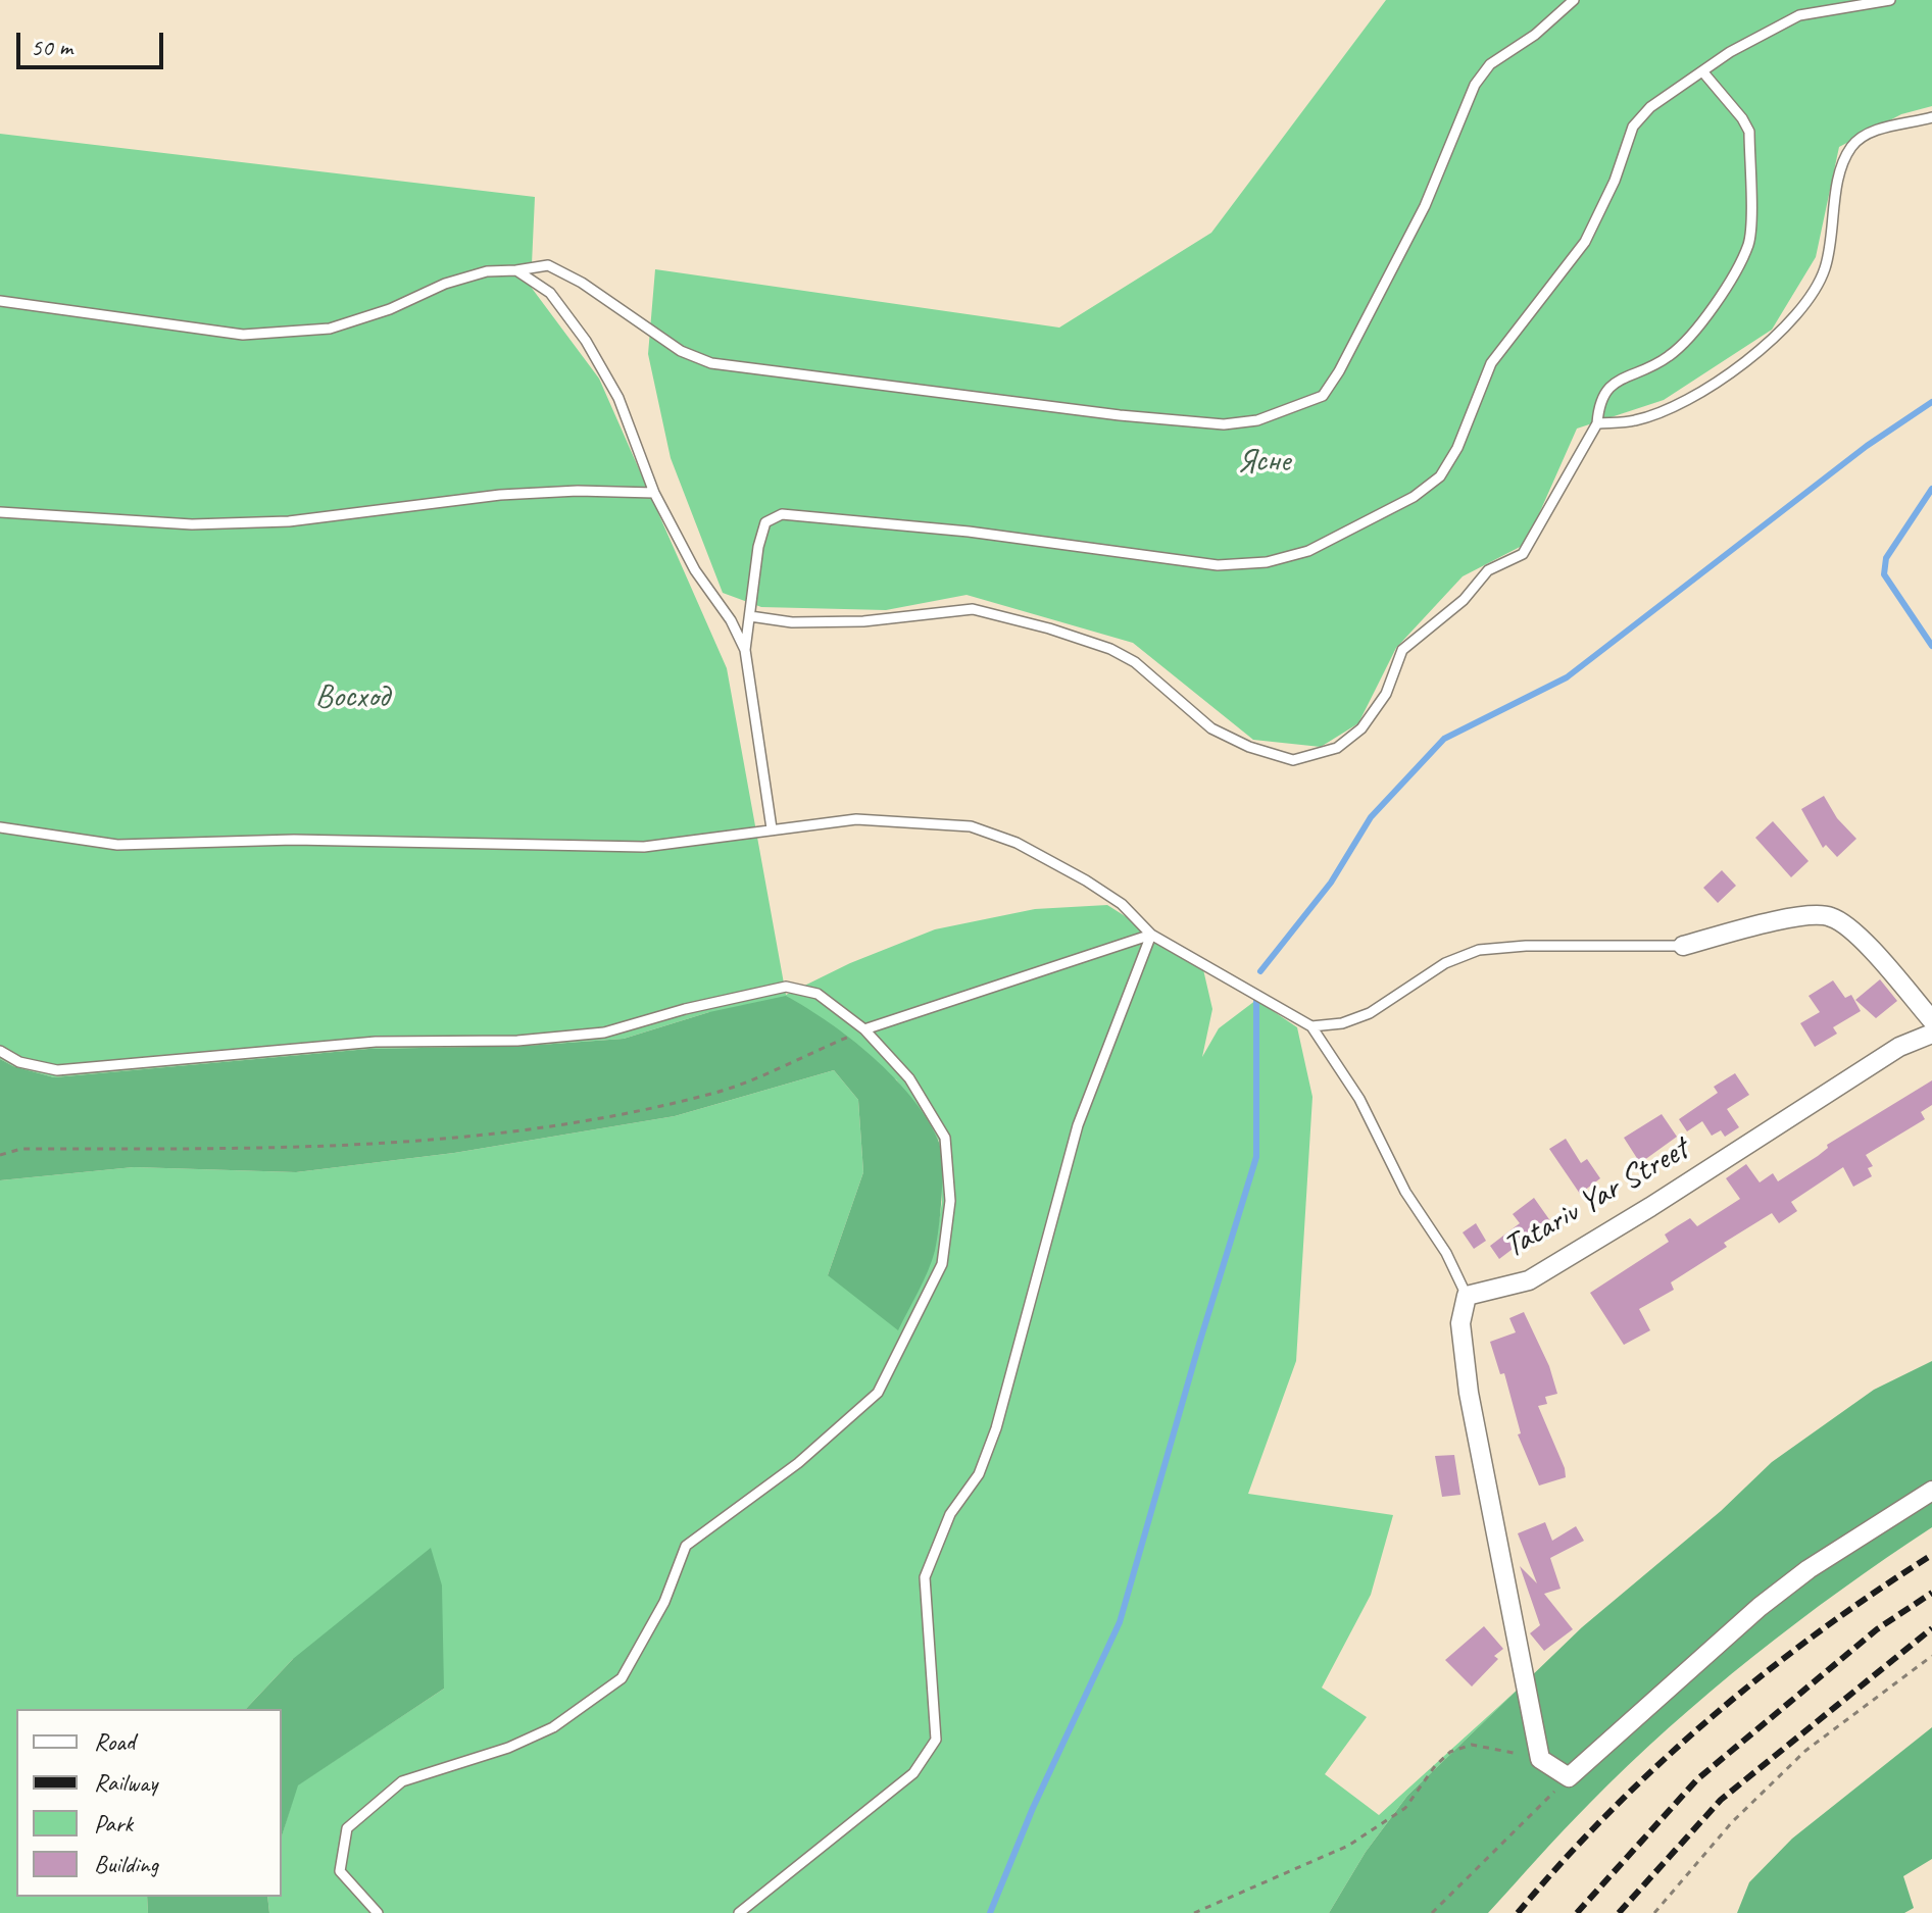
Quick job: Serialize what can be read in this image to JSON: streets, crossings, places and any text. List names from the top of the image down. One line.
{"streets":{"street":["Tatariv Yar Street"]},"parks":["Ясне","Восход"],"legend":["Road","Railway","Park","Building"],"scale_bar":"50 m"}
